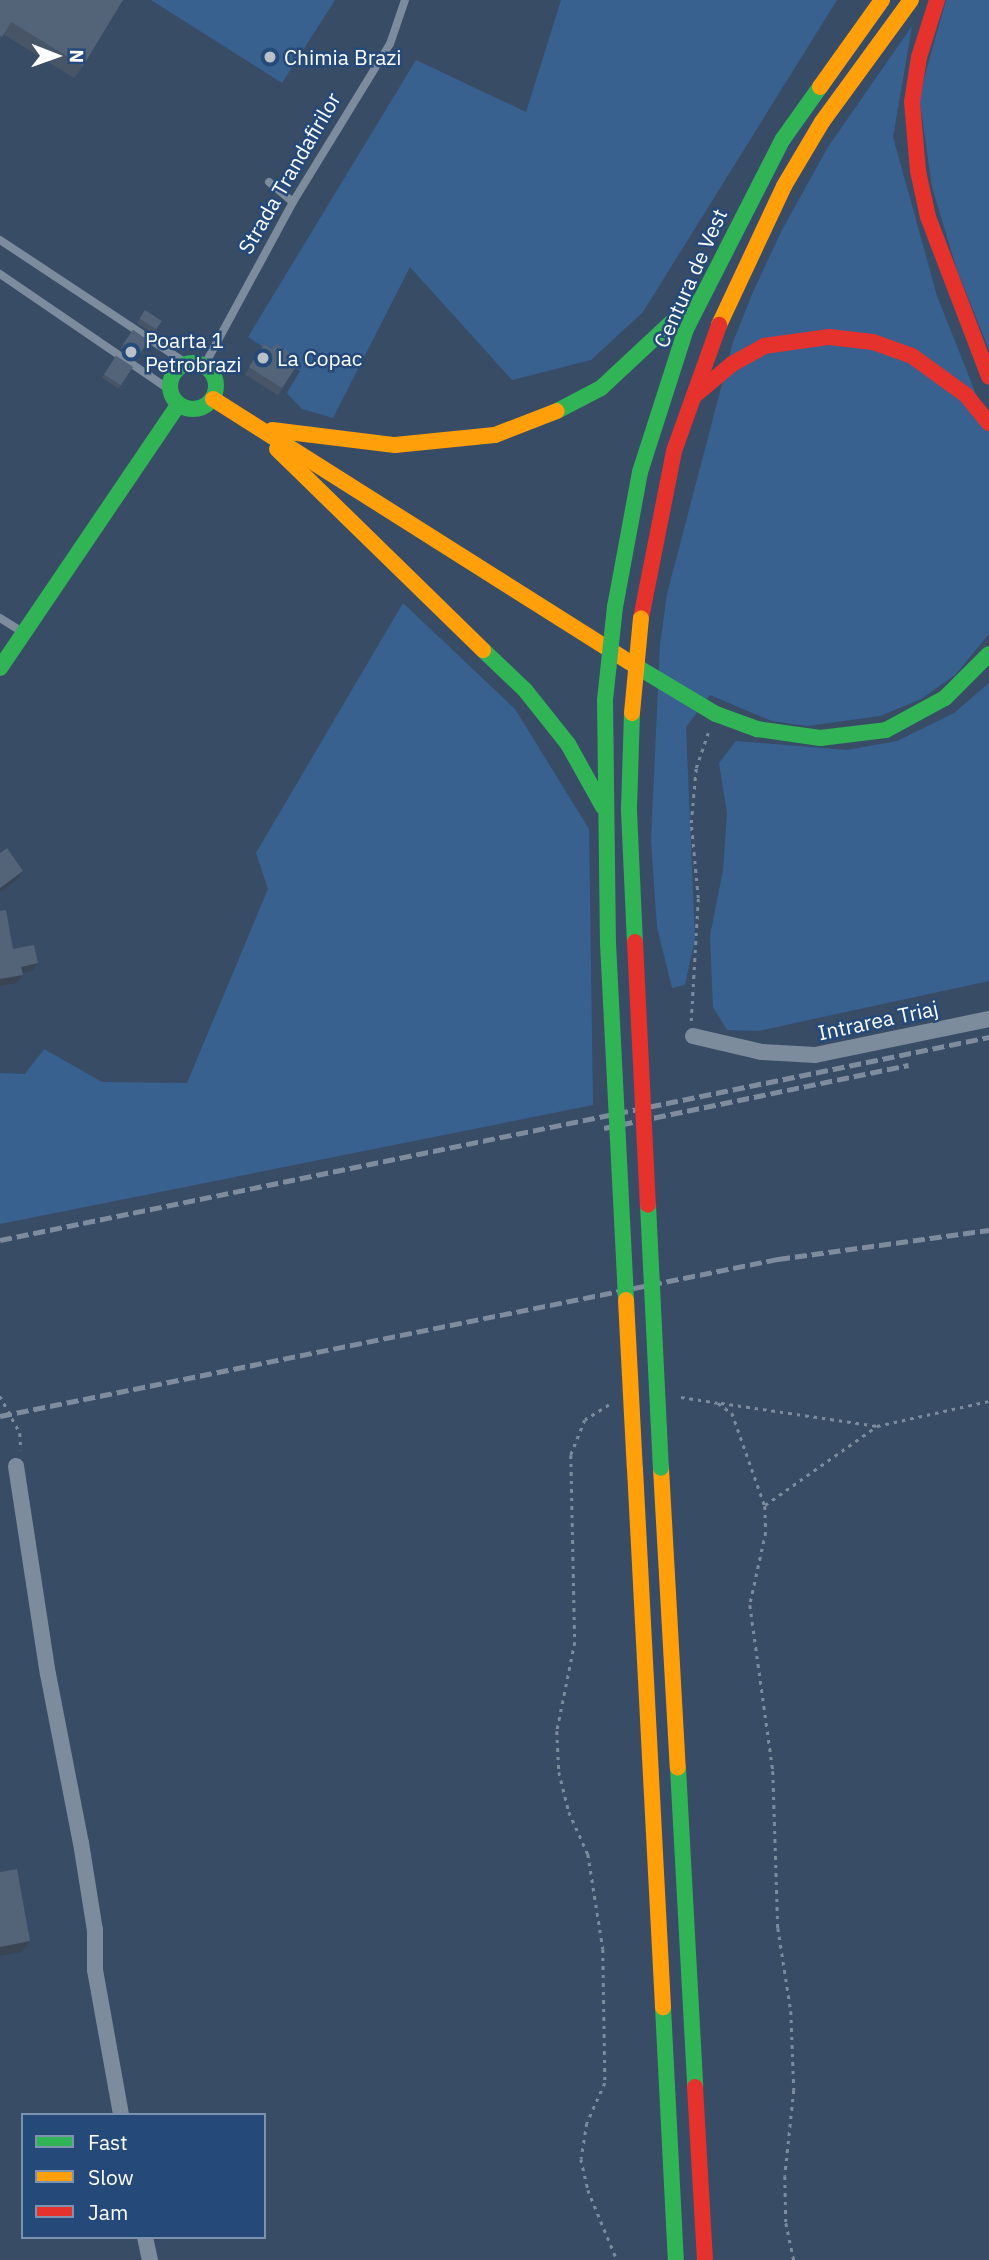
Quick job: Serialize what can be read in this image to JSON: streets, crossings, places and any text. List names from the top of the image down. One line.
{"streets":{"main road":["Centura de Vest"],"street":["Intrarea Triaj"],"lane":["Strada Trandafirilor"]},"places":["Chimia Brazi","Poarta 1 Petrobrazi","La Copac"],"legend":["Fast","Slow","Jam"],"north":"right"}
